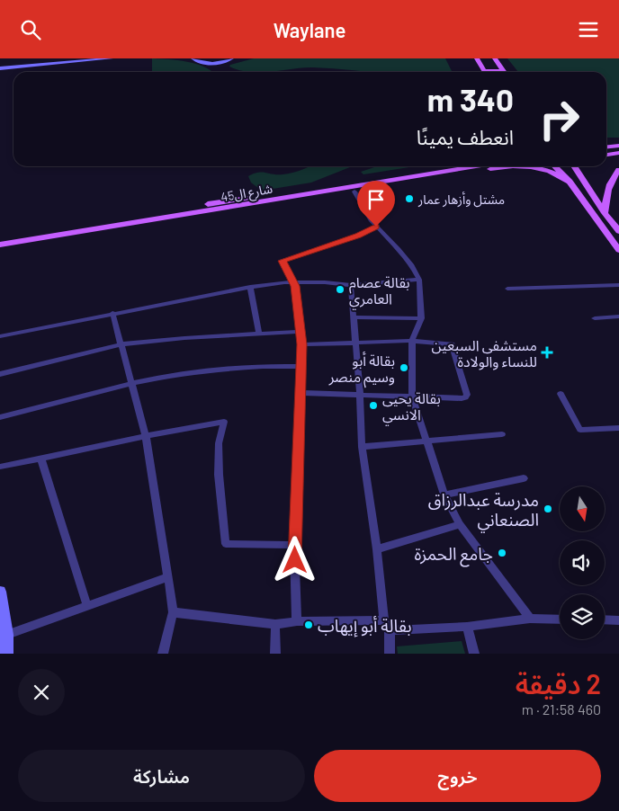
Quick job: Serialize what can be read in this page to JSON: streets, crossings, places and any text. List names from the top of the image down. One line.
{"streets":{"main road":["شارع ال45"]},"places":{"other":["مشتل وأزهار عمار","بقالة عصام العامري","بقالة أبو وسيم منصر","بقالة يحيى الانسي","مدرسة عبدالرزاق الصنعاني","جامع الحمزة","بقالة أبو إيهاب"],"health":["مستشفى السبعين للنساء والولادة"]},"north":"bottom","page":{"header":"Waylane","turn":["340 m","انعطف يمينًا"],"heading":["2 دقيقة","460 m · 21:58"],"buttons":["خروج","مشاركة"]}}
